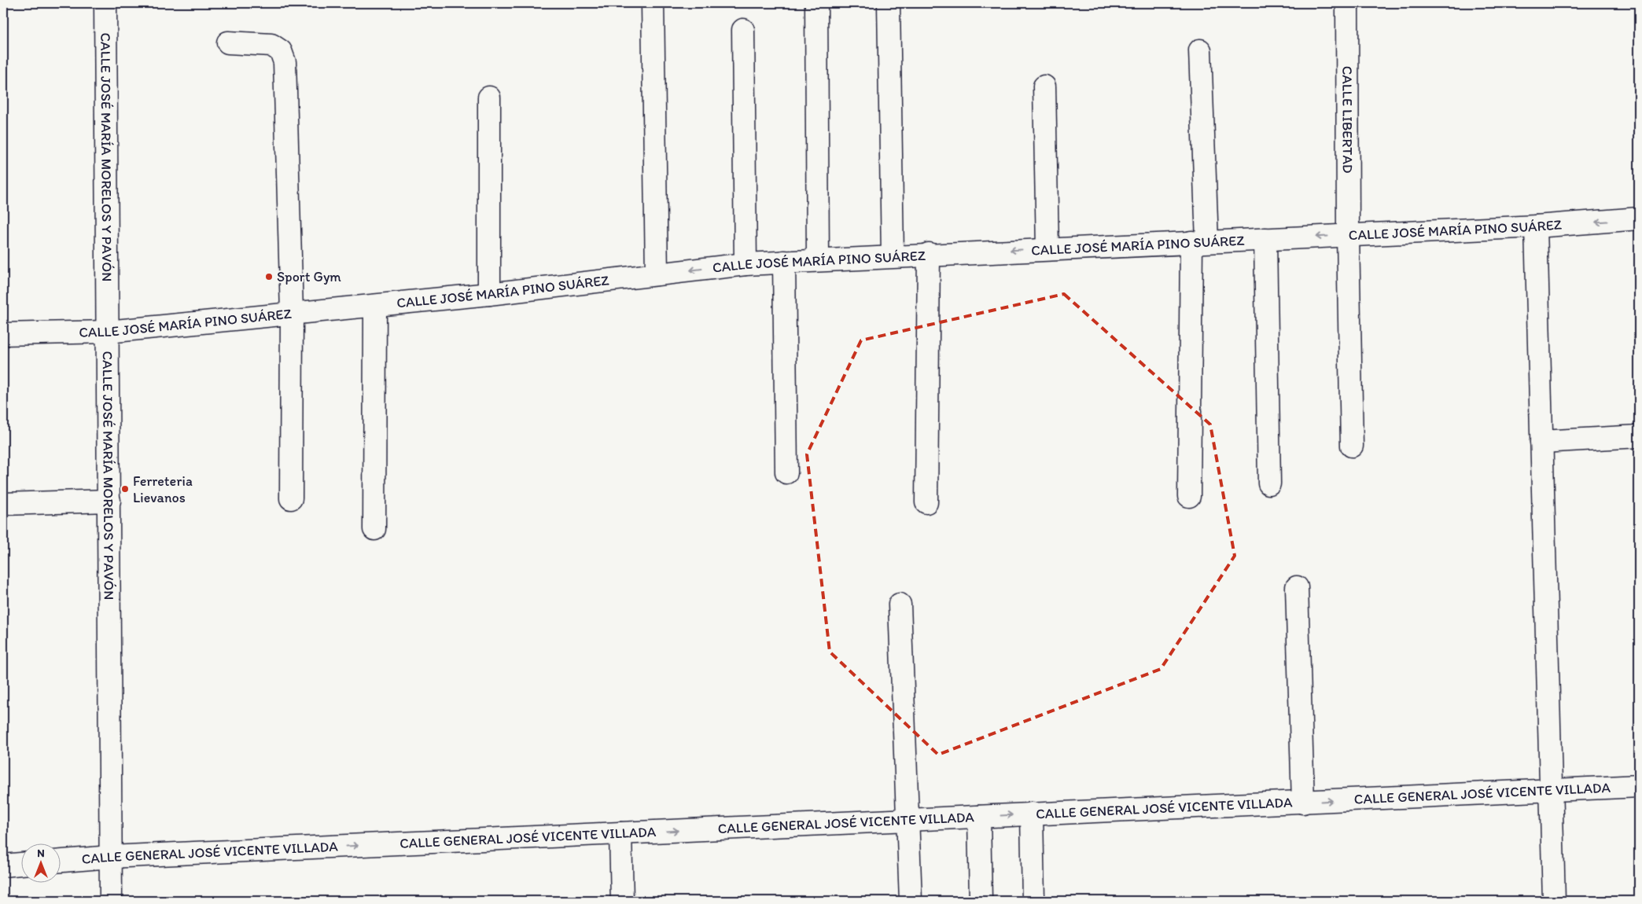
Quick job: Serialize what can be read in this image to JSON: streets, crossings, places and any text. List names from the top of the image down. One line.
{"streets":{"street":["CALLE LIBERTAD","CALLE JOSÉ MARÍA MORELOS Y PAVÓN","CALLE JOSÉ MARÍA PINO SUÁREZ","CALLE GENERAL JOSÉ VICENTE VILLADA"]},"crossings":[["CALLE LIBERTAD","CALLE JOSÉ MARÍA PINO SUÁREZ"],["CALLE JOSÉ MARÍA MORELOS Y PAVÓN","CALLE JOSÉ MARÍA PINO SUÁREZ"],["CALLE JOSÉ MARÍA MORELOS Y PAVÓN","CALLE GENERAL JOSÉ VICENTE VILLADA"]],"one_way":["CALLE GENERAL JOSÉ VICENTE VILLADA"],"places":["Sport Gym","Ferreteria Lievanos"],"north":"top"}
